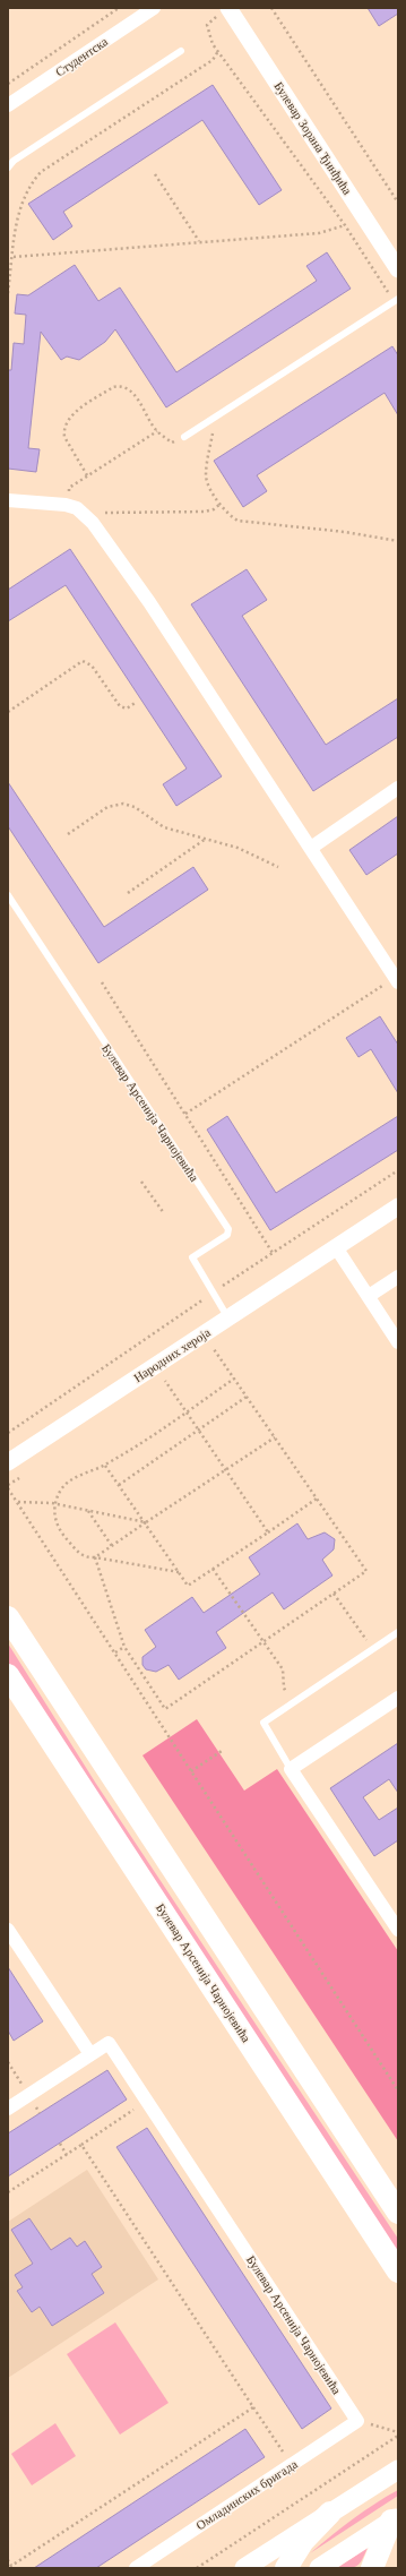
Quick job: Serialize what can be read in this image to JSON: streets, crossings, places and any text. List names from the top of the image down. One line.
{"streets":{"highway":["Булевар Арсенија Чарнојевића"],"street":["Студентска","Булевар Зорана Ђинђића","Народних хероја","Омладинских бригада"]},"crossings":[["Булевар Арсенија Чарнојевића","Народних хероја"],["Булевар Арсенија Чарнојевића","Омладинских бригада"]]}
